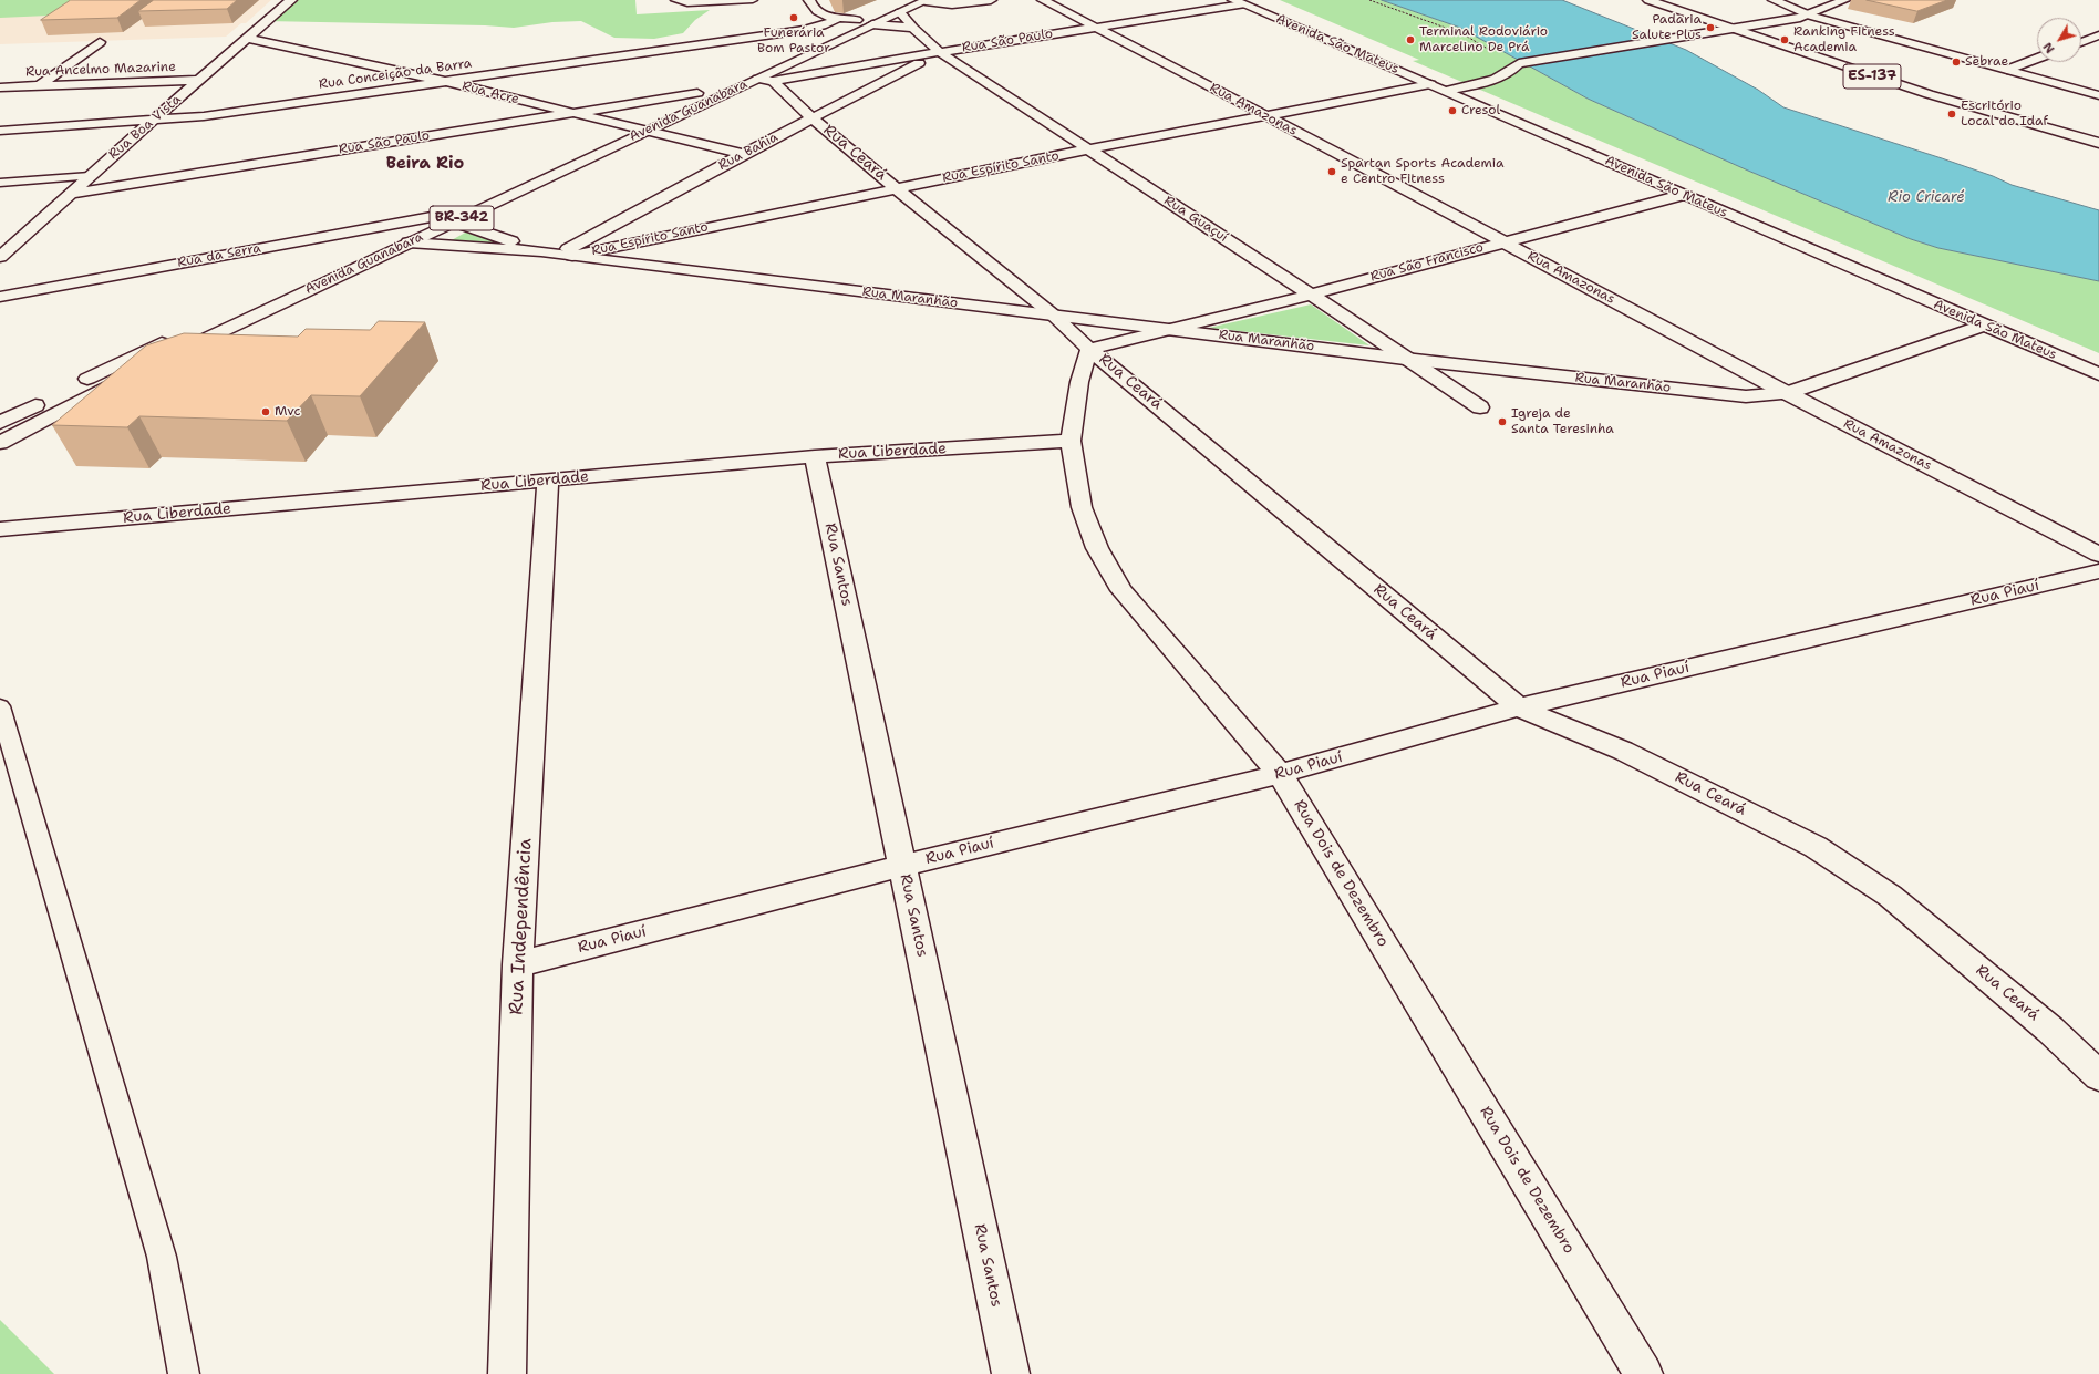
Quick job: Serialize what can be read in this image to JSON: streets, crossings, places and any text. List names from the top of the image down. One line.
{"streets":{"street":["Rua São Paulo","Avenida São Mateus","Rua Ancelmo Mazarine","Rua Conceição da Barra","ES-137","Rua Acre","Rua Amazonas","Avenida Guanabara","Rua Boa Vista","Rua Bahia","Rua Ceará","Rua Espírito Santo","BR-342","Rua Guaçuí","Rua da Serra","Rua São Francisco","Rua Maranhão","Rua Liberdade","Rua Santos","Rua Piauí","Rua Dois de Dezembro","Rua Independência"]},"crossings":[["Rua São Paulo","Avenida São Mateus"],["Rua São Paulo","Rua Acre"],["Rua São Paulo","Rua Amazonas"],["Rua São Paulo","Avenida Guanabara"],["Rua São Paulo","Rua Boa Vista"],["Rua São Paulo","Rua Bahia"],["Rua São Paulo","Rua Ceará"],["Rua São Paulo","Rua Guaçuí"],["Avenida São Mateus","Rua Espírito Santo"],["Avenida São Mateus","Rua São Francisco"],["Avenida São Mateus","Rua Maranhão"],["Rua Ancelmo Mazarine","Rua Boa Vista"],["Rua Conceição da Barra","Rua Acre"],["Rua Conceição da Barra","Avenida Guanabara"],["Rua Conceição da Barra","Rua Boa Vista"],["Rua Acre","Avenida Guanabara"],["Rua Acre","Rua Boa Vista"],["Rua Amazonas","Rua Espírito Santo"],["Rua Amazonas","Rua São Francisco"],["Rua Amazonas","Rua Maranhão"],["Avenida Guanabara","Rua Ceará"],["Avenida Guanabara","Rua da Serra"],["Avenida Guanabara","Rua Maranhão"],["Rua Bahia","Rua Ceará"],["Rua Bahia","Rua Espírito Santo"],["Rua Bahia","Rua Guaçuí"],["Rua Bahia","Rua Maranhão"],["Rua Ceará","Rua Espírito Santo"],["Rua Ceará","Rua São Francisco"],["Rua Ceará","Rua Maranhão"],["Rua Ceará","Rua Piauí"],["Rua Ceará","Rua Dois de Dezembro"],["Rua Espírito Santo","Rua Guaçuí"],["Rua Espírito Santo","Rua Maranhão"],["Rua Guaçuí","Rua São Francisco"],["Rua Guaçuí","Rua Maranhão"],["Rua São Francisco","Rua Maranhão"],["Rua São Francisco","Rua Dois de Dezembro"],["Rua Liberdade","Rua Santos"],["Rua Liberdade","Rua Dois de Dezembro"],["Rua Liberdade","Rua Independência"],["Rua Santos","Rua Piauí"],["Rua Piauí","Rua Dois de Dezembro"],["Rua Piauí","Rua Independência"]],"districts":["Beira Rio"],"water":["Rio Cricaré"],"places":["Funerária Bom Pastor","Padaria Salute Plus","Terminal Rodoviário Marcelino De Prá","Ranking Fitness Academia","Sebrae","Cresol","Escritório Local do Idaf","Spartan Sports Academia e Centro Fitness","Mvc","Igreja de Santa Teresinha"],"north":"bottom left"}
